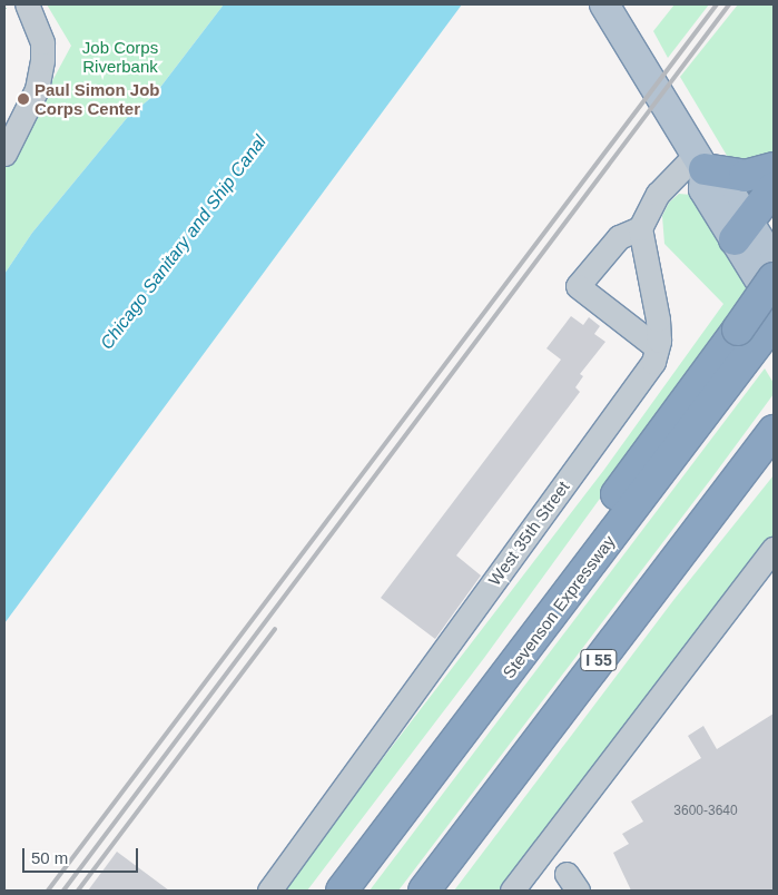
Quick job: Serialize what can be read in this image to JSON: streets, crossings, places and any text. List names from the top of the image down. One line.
{"streets":{"highway":["Stevenson Expressway","I 55"],"street":["West 35th Street"]},"water":["Chicago Sanitary and Ship Canal"],"parks":["Job Corps Riverbank"],"places":["Paul Simon Job Corps Center"],"house_numbers":["3600-3640"],"scale_bar":"50 m"}
